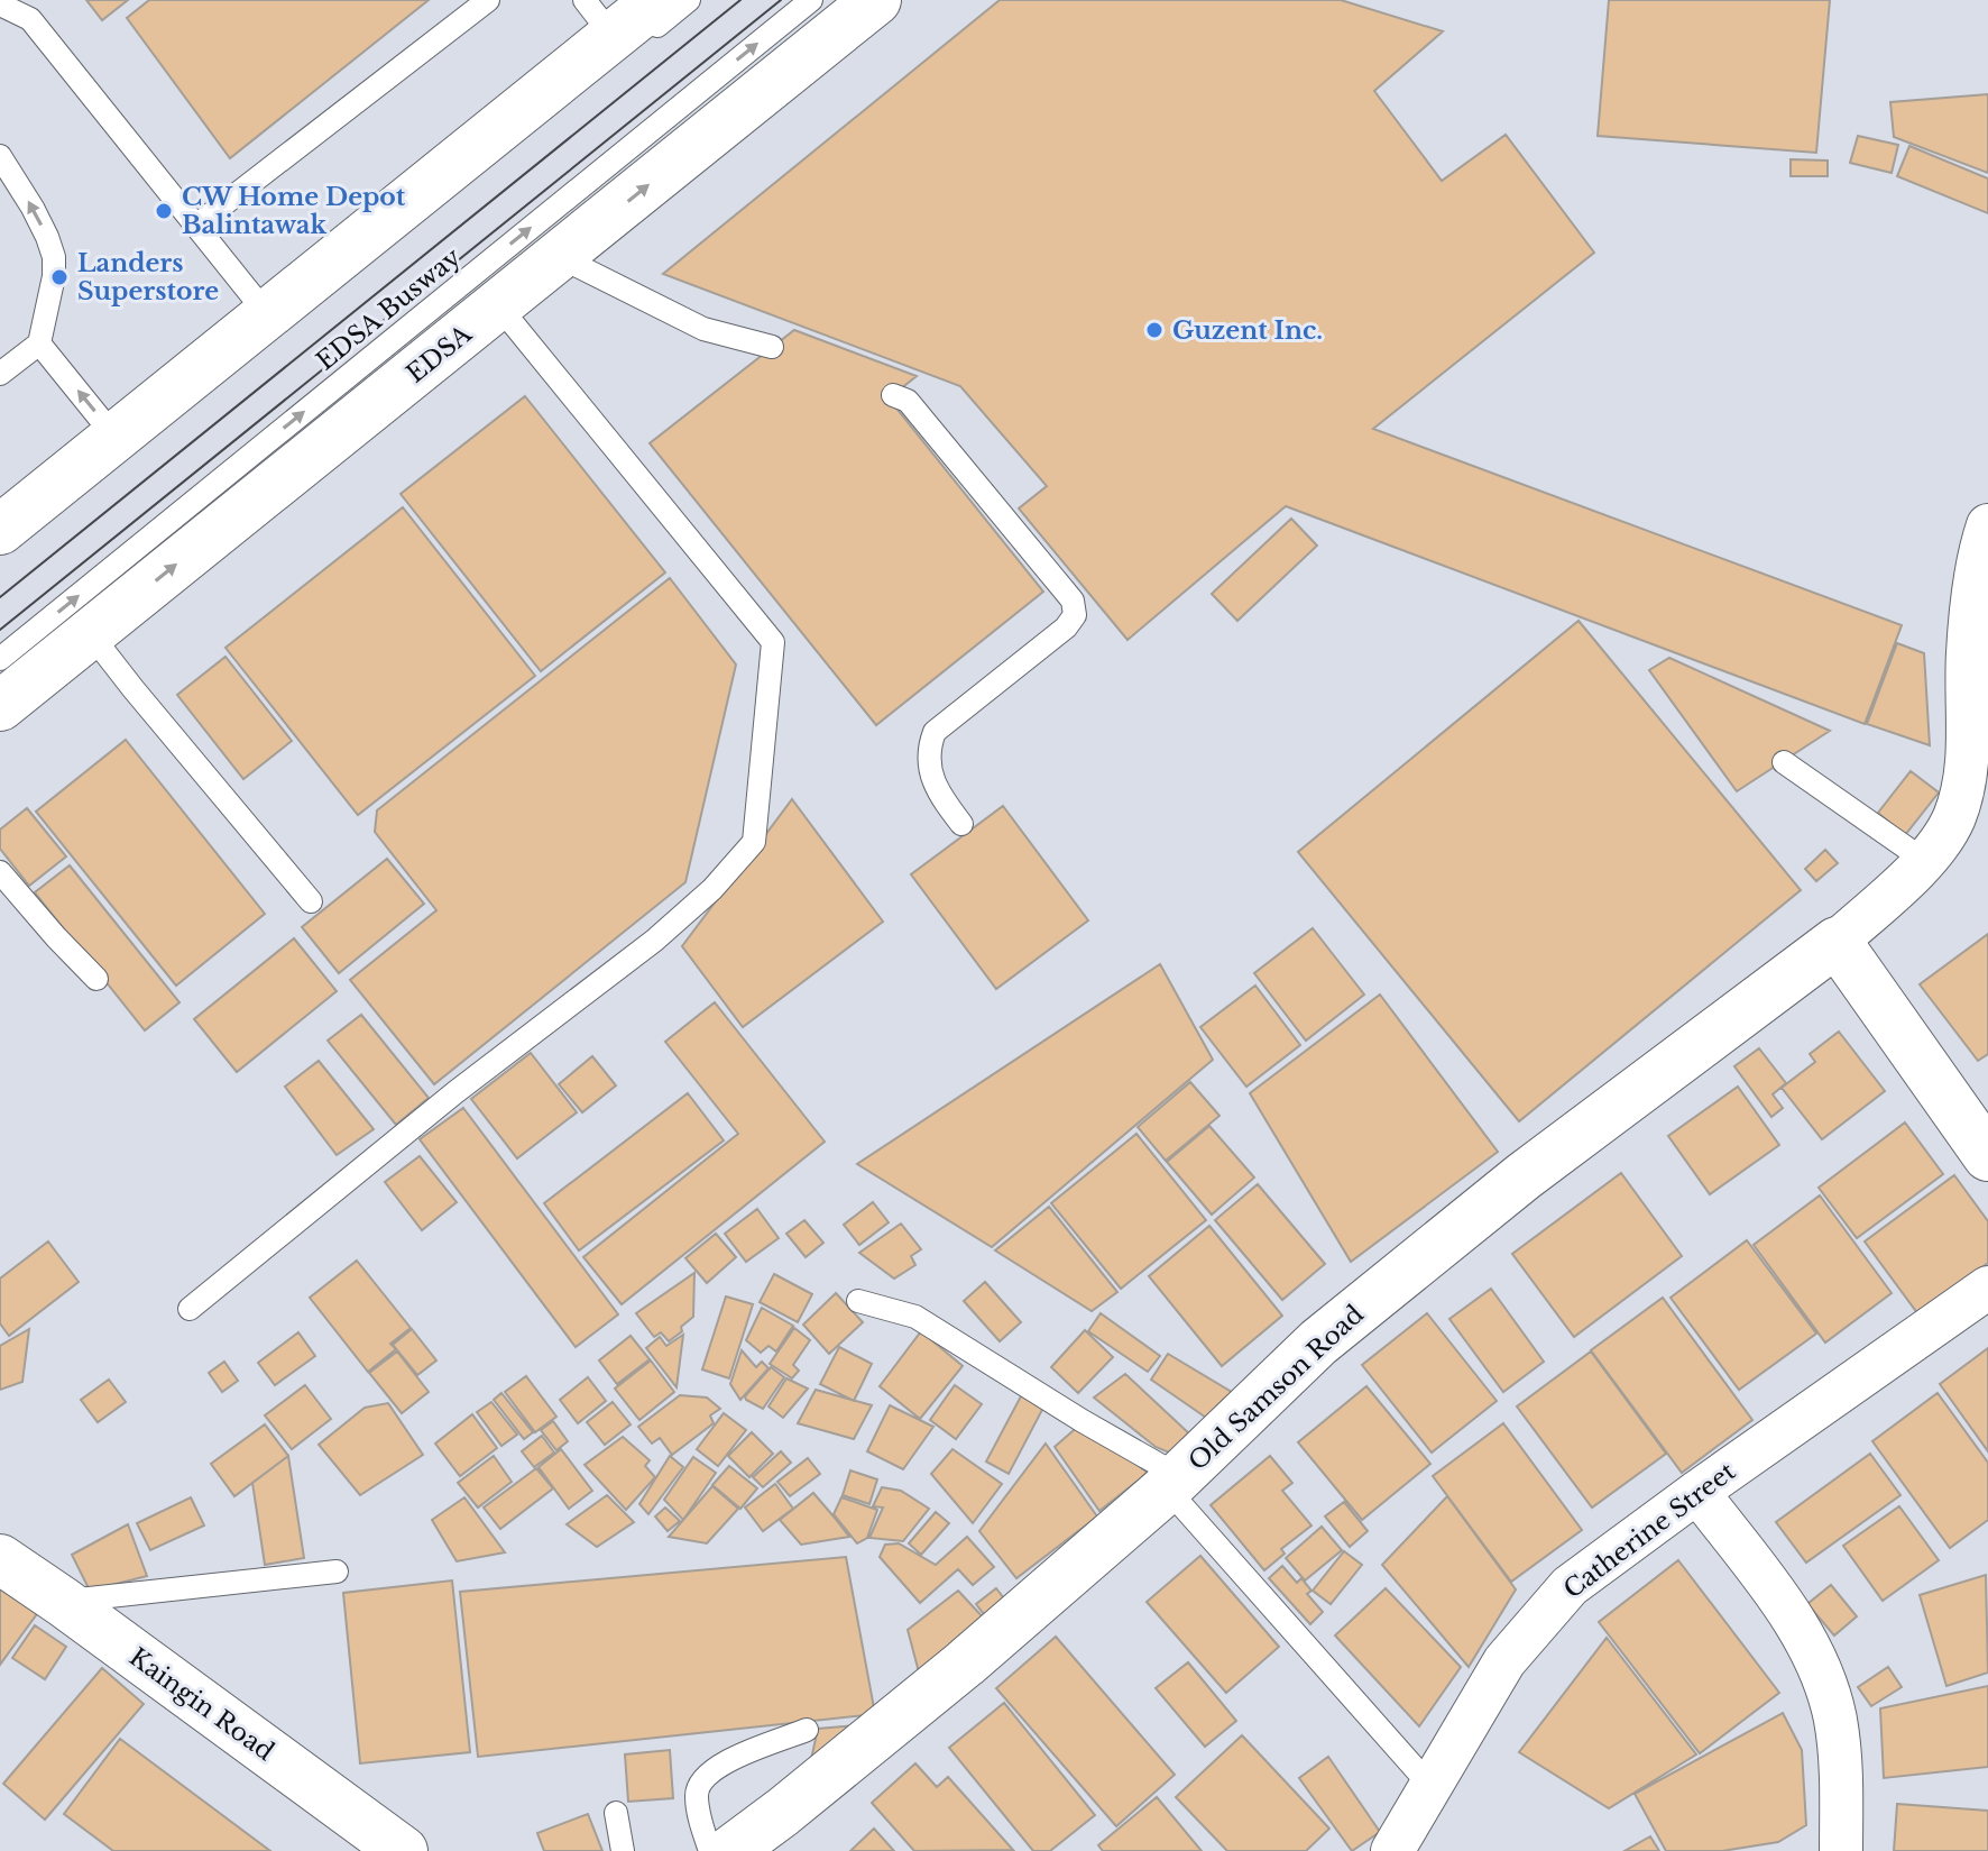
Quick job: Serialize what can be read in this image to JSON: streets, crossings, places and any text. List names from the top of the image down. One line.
{"streets":{"main road":["EDSA","Old Samson Road","Kaingin Road"],"street":["Catherine Street"],"lane":["EDSA Busway"]},"places":["CW Home Depot Balintawak","Landers Superstore","Guzent Inc."]}
